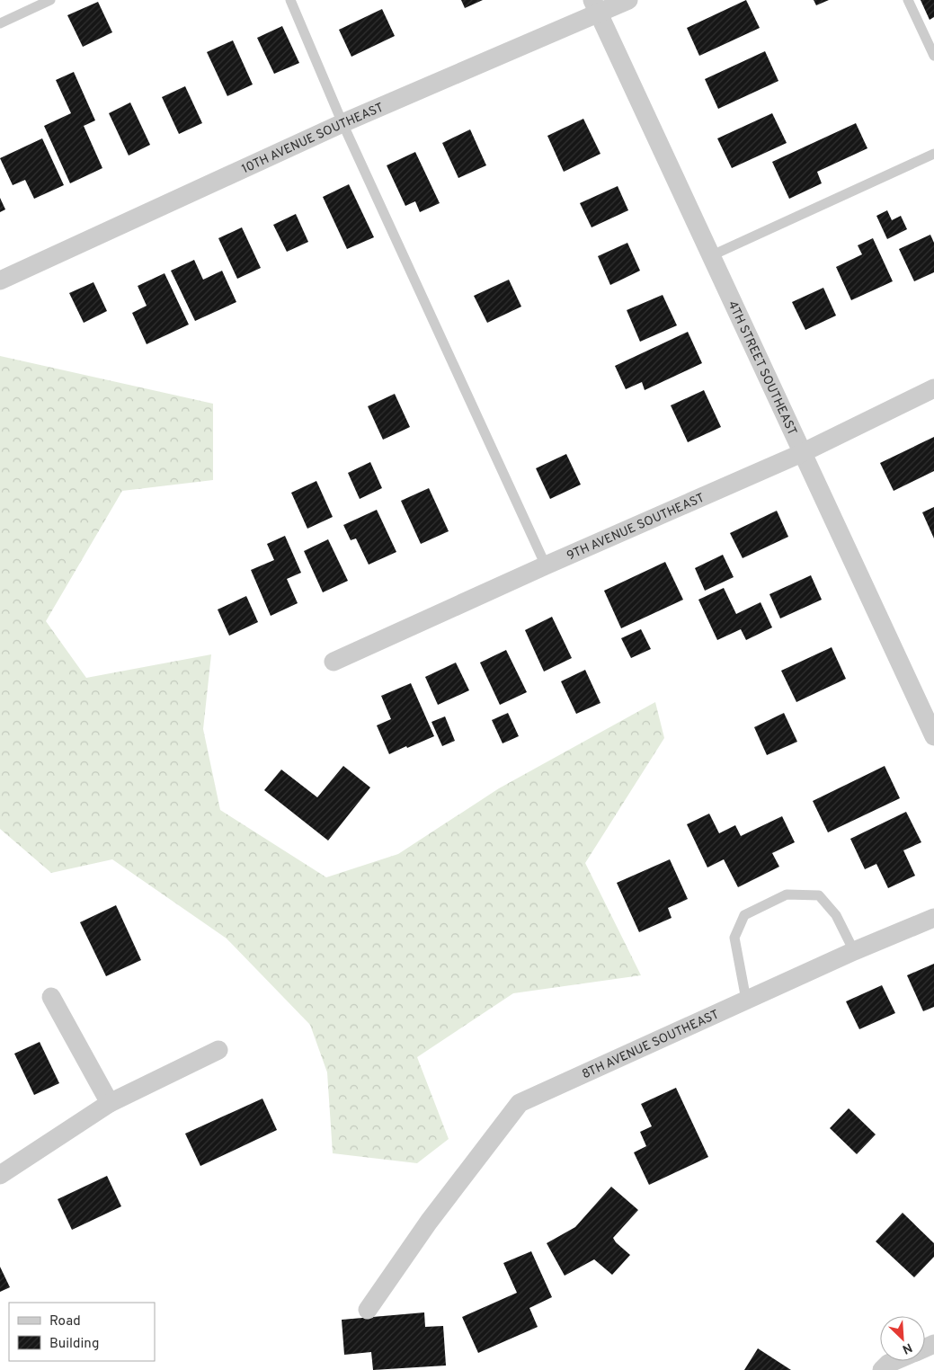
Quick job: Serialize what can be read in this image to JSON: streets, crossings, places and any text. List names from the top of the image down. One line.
{"streets":{"street":["10TH AVENUE SOUTHEAST","4TH STREET SOUTHEAST","9TH AVENUE SOUTHEAST","8TH AVENUE SOUTHEAST"]},"crossings":[["10TH AVENUE SOUTHEAST","4TH STREET SOUTHEAST"],["4TH STREET SOUTHEAST","9TH AVENUE SOUTHEAST"]],"legend":["Road","Building"],"north":"bottom right"}
